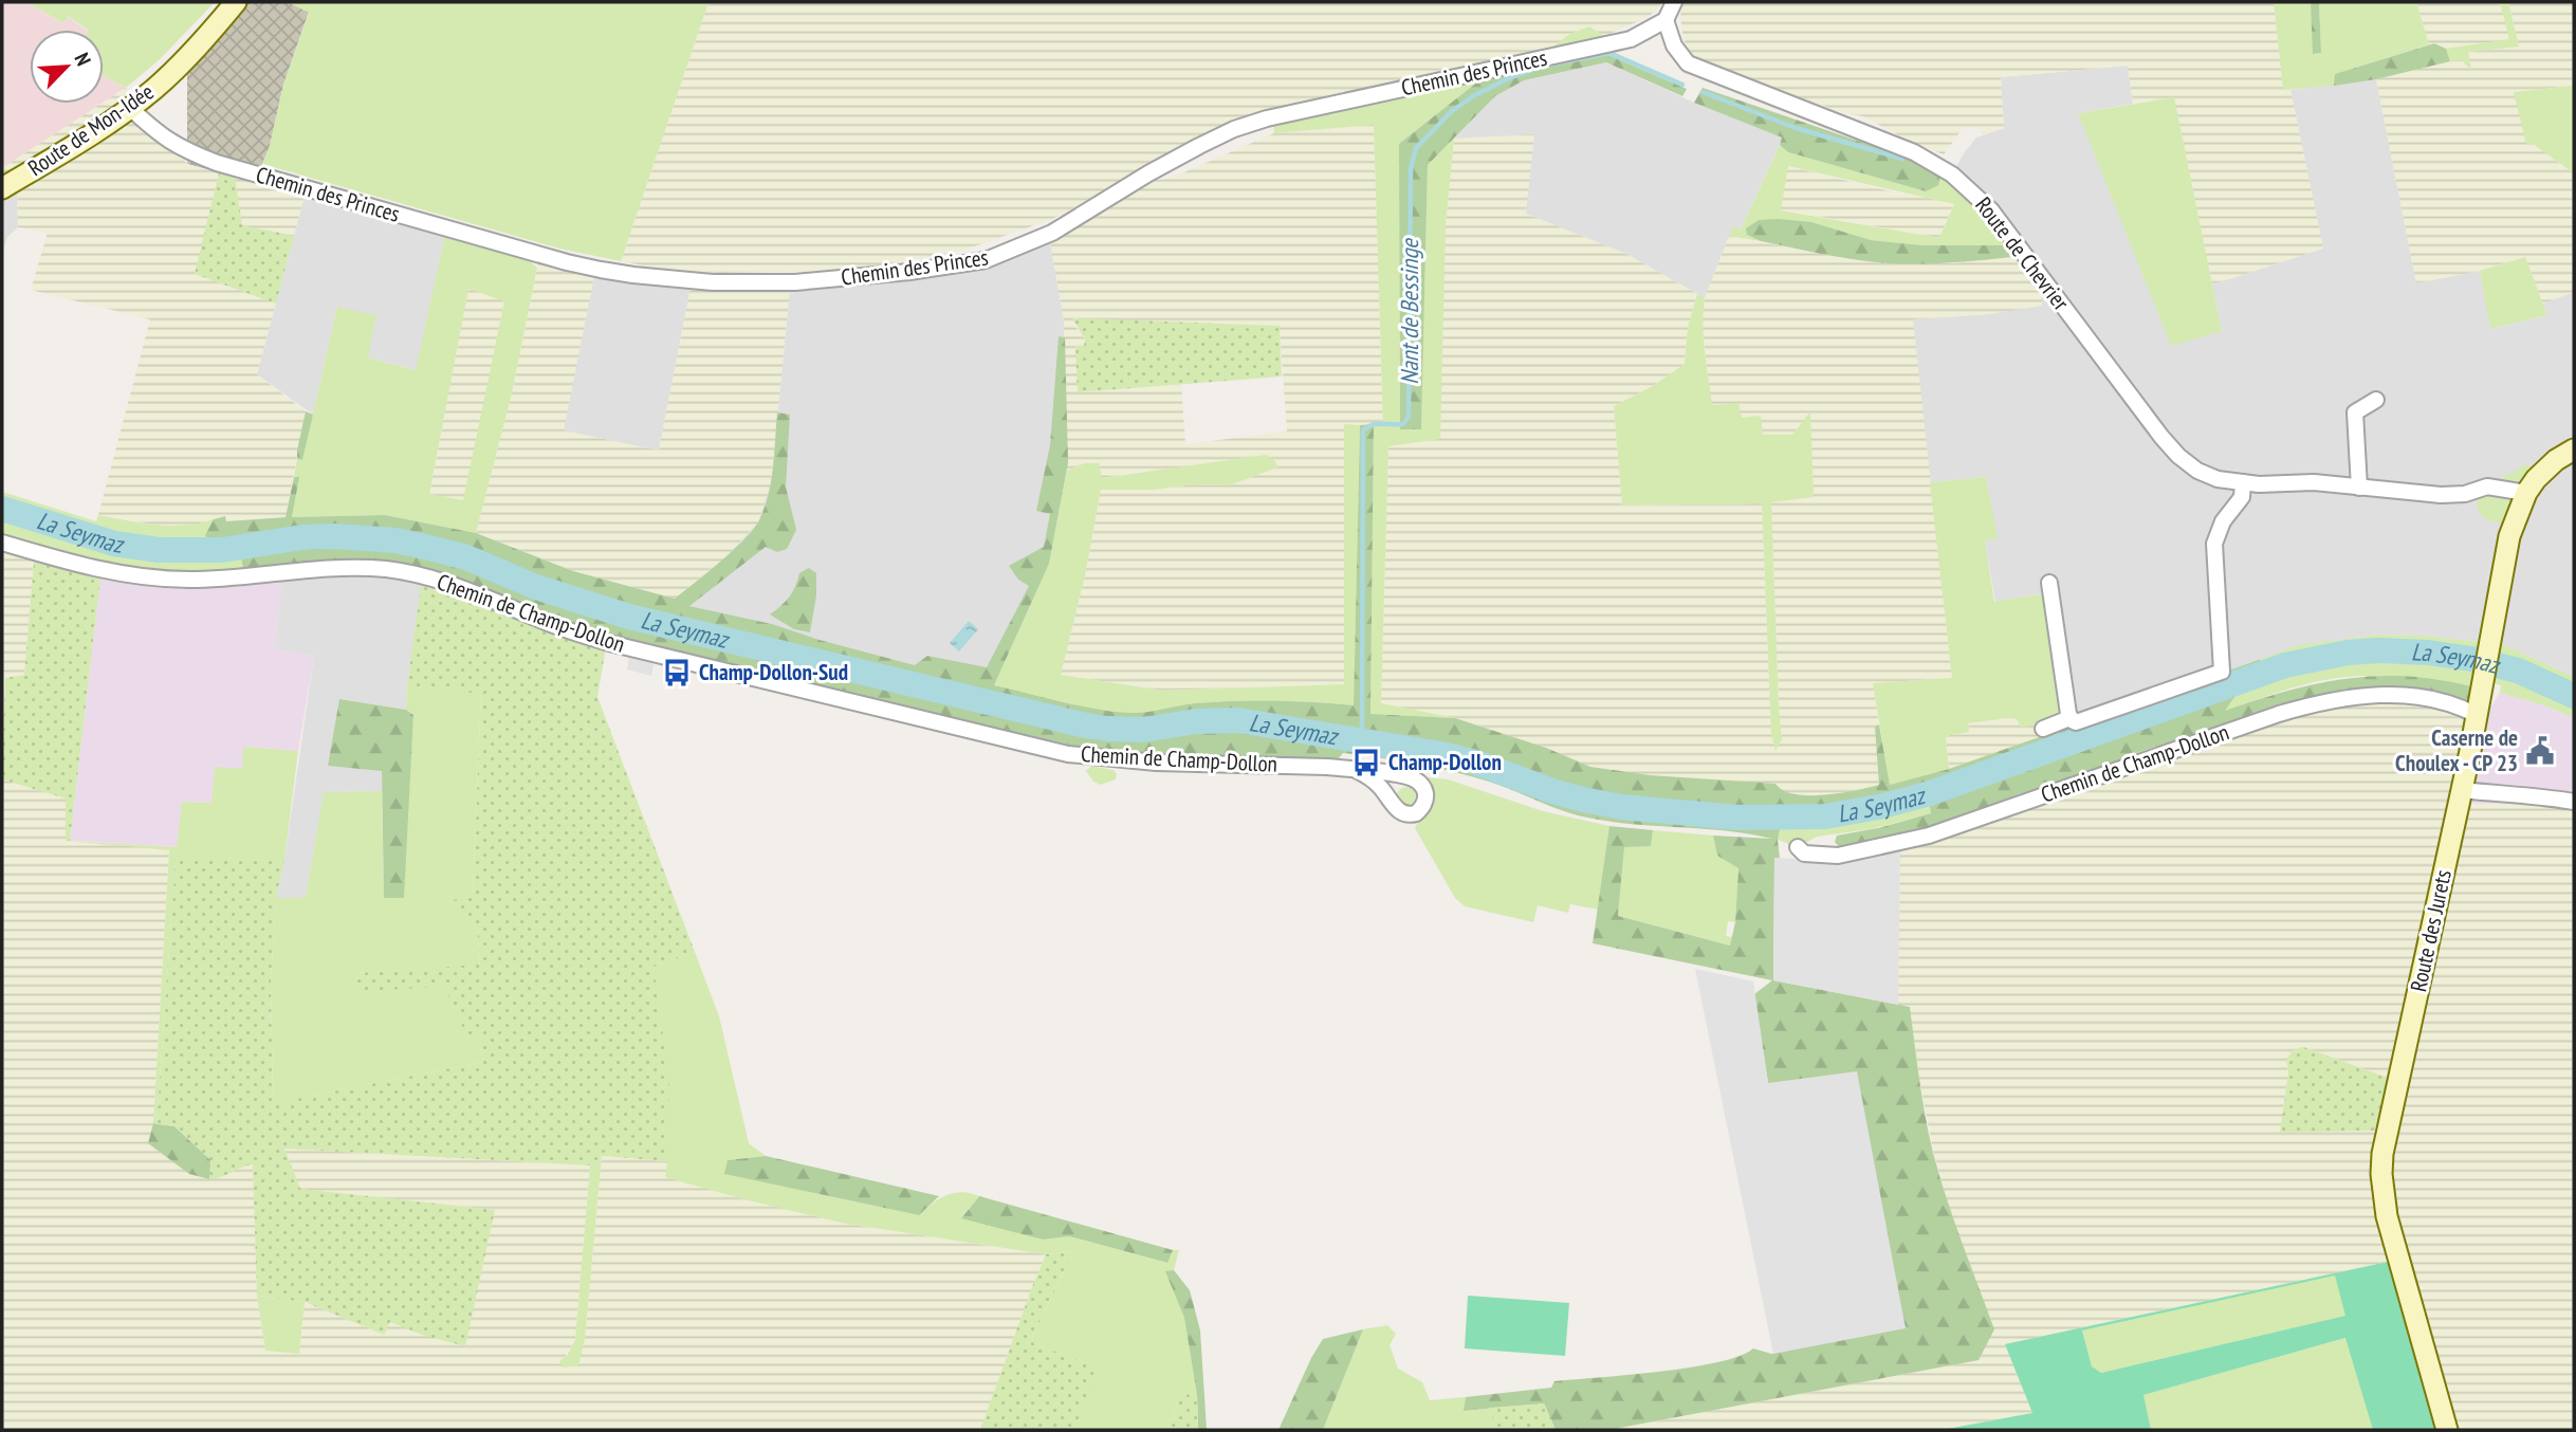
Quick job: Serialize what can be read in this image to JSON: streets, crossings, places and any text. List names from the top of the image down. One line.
{"streets":{"street":["Chemin des Princes","Route de Mon-Idée","Route de Chevrier","Chemin de Champ-Dollon","Route des Jurets"]},"crossings":[["Chemin des Princes","Route de Mon-Idée"],["Chemin des Princes","Route de Chevrier"],["Route de Chevrier","Route des Jurets"],["Chemin de Champ-Dollon","Route des Jurets"]],"water":["Nant de Bessinge","La Seymaz"],"places":{"bus stop":["Champ-Dollon-Sud","Champ-Dollon"],"public building":["Caserne de Choulex - CP 23"]},"north":"top right"}
